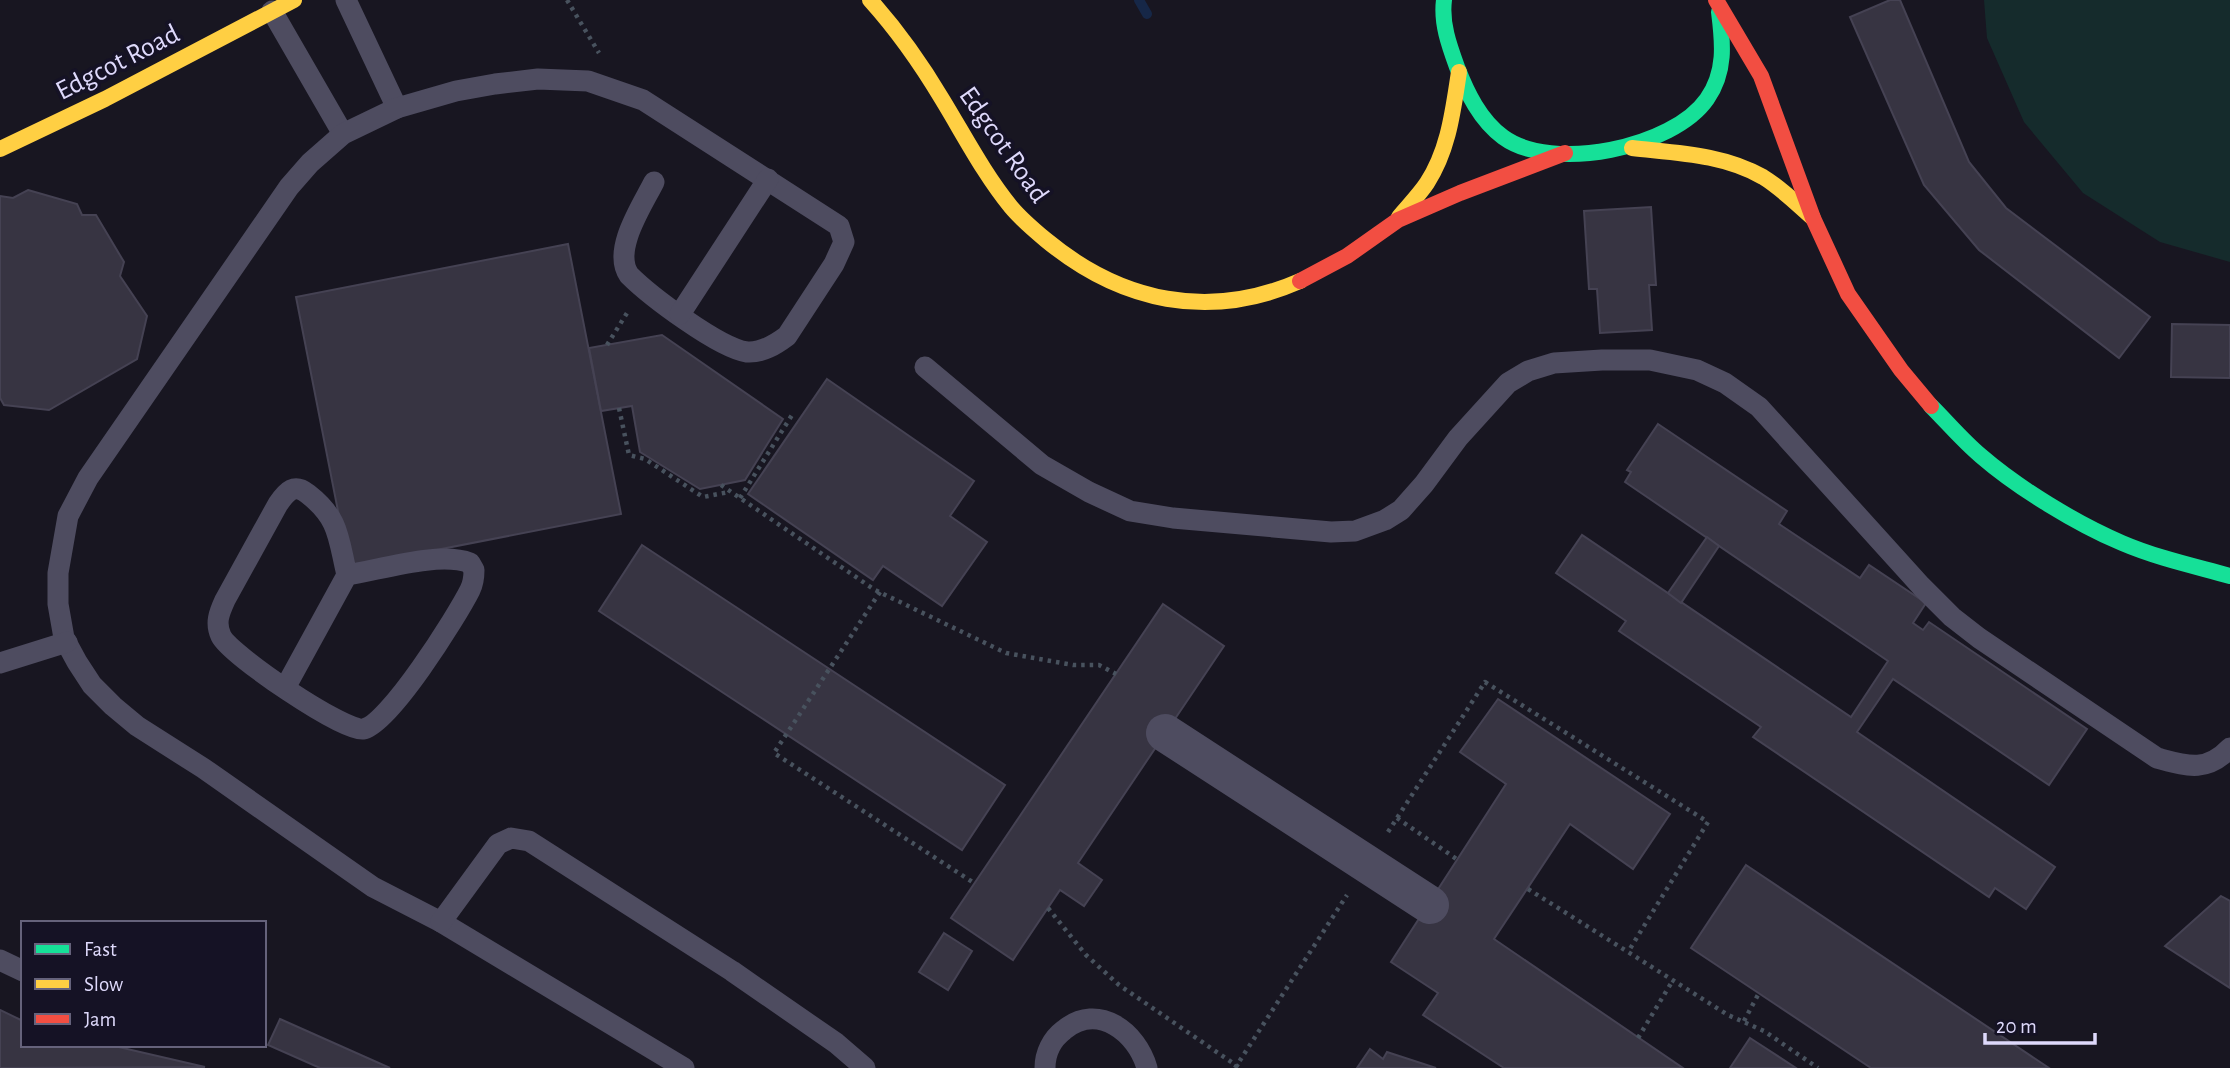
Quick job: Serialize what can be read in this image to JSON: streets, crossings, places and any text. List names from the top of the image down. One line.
{"streets":{"street":["Edgcot Road"]},"legend":["Fast","Slow","Jam"],"scale_bar":"20 m"}
